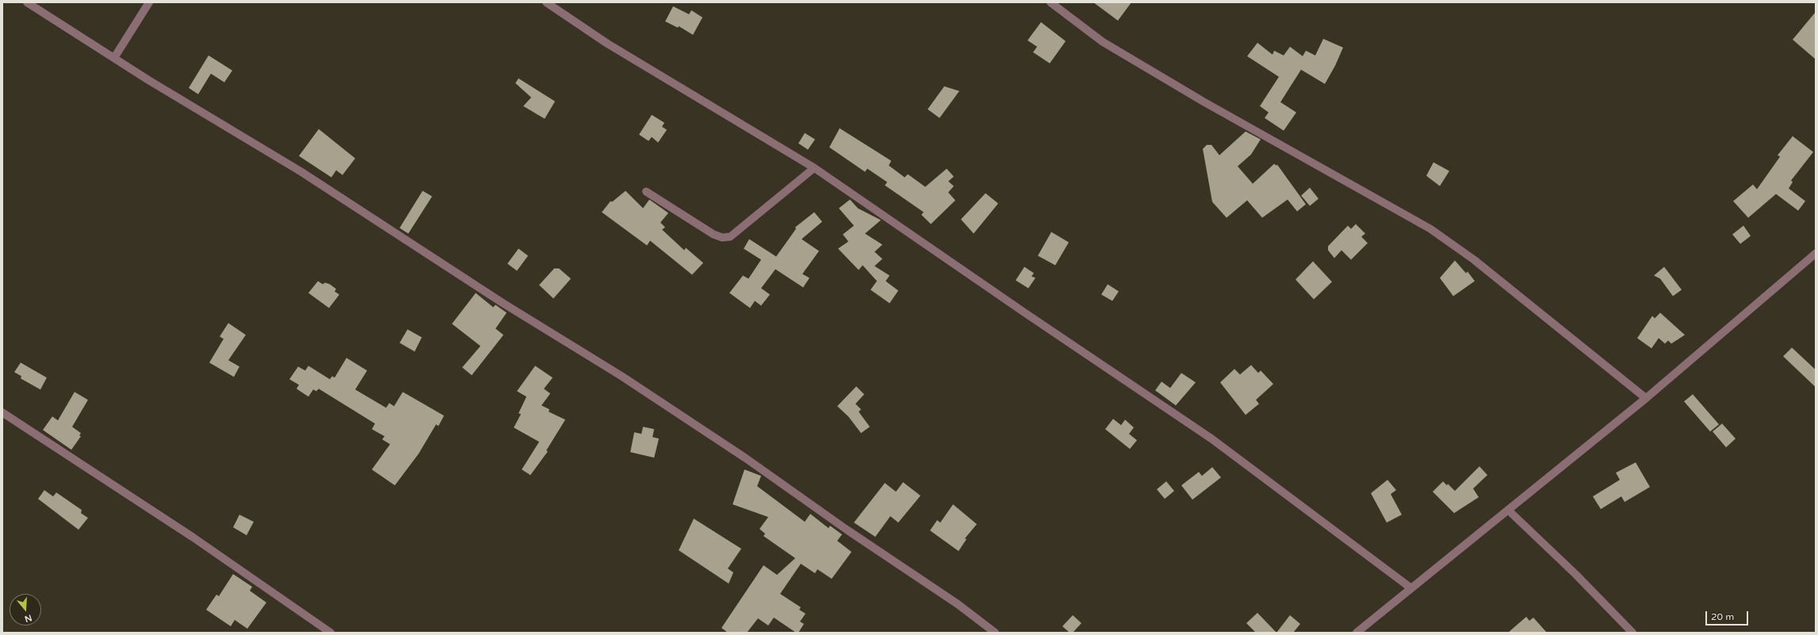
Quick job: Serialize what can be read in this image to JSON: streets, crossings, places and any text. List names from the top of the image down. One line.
{"scale_bar":"20 m","north":"bottom"}
